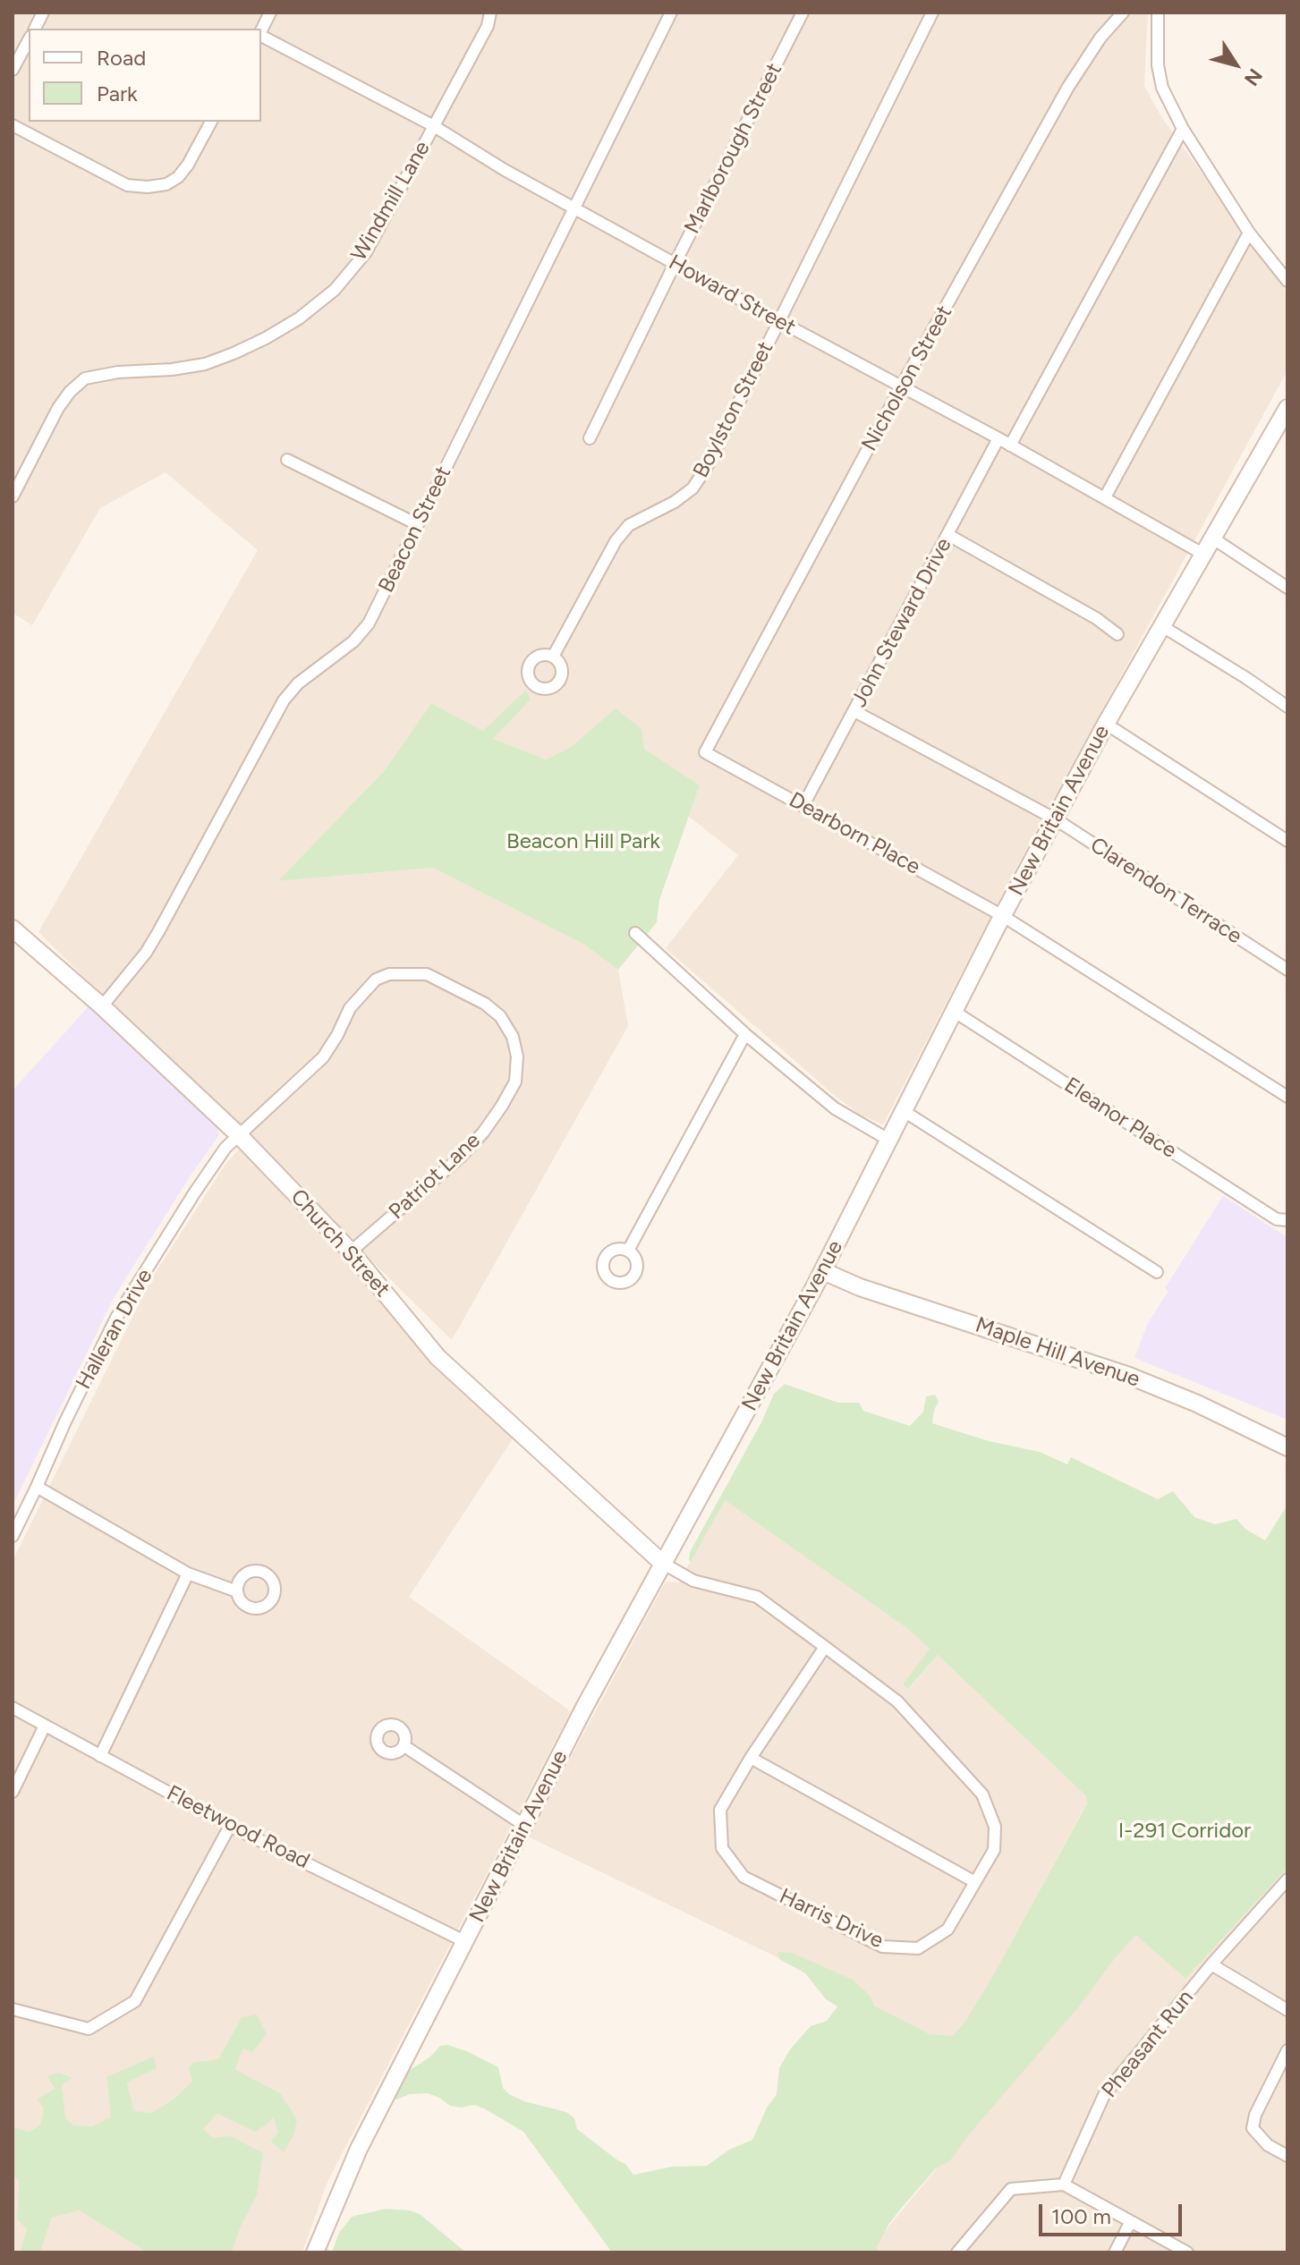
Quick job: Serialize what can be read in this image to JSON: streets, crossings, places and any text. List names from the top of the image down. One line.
{"streets":{"main road":["New Britain Avenue","Church Street","Maple Hill Avenue"],"street":["Marlborough Street","Windmill Lane","Howard Street","Nicholson Street","Boylston Street","Beacon Street","John Steward Drive","Dearborn Place","Clarendon Terrace","Eleanor Place","Patriot Lane","Halleran Drive","Fleetwood Road","Harris Drive","Pheasant Run"]},"crossings":[["Marlborough Street","Howard Street"],["Windmill Lane","Howard Street"],["Howard Street","Nicholson Street"],["Howard Street","Boylston Street"],["Howard Street","Beacon Street"],["Howard Street","John Steward Drive"],["Howard Street","New Britain Avenue"],["Nicholson Street","Dearborn Place"],["Beacon Street","Church Street"],["John Steward Drive","Dearborn Place"],["John Steward Drive","Clarendon Terrace"],["New Britain Avenue","Dearborn Place"],["New Britain Avenue","Clarendon Terrace"],["New Britain Avenue","Eleanor Place"],["New Britain Avenue","Church Street"],["New Britain Avenue","Maple Hill Avenue"],["New Britain Avenue","Fleetwood Road"],["New Britain Avenue","Harris Drive"],["Patriot Lane","Church Street"],["Patriot Lane","Halleran Drive"],["Church Street","Halleran Drive"],["Church Street","Harris Drive"]],"parks":["Beacon Hill Park","I-291 Corridor"],"legend":["Road","Park"],"scale_bar":"100 m","north":"bottom right"}
